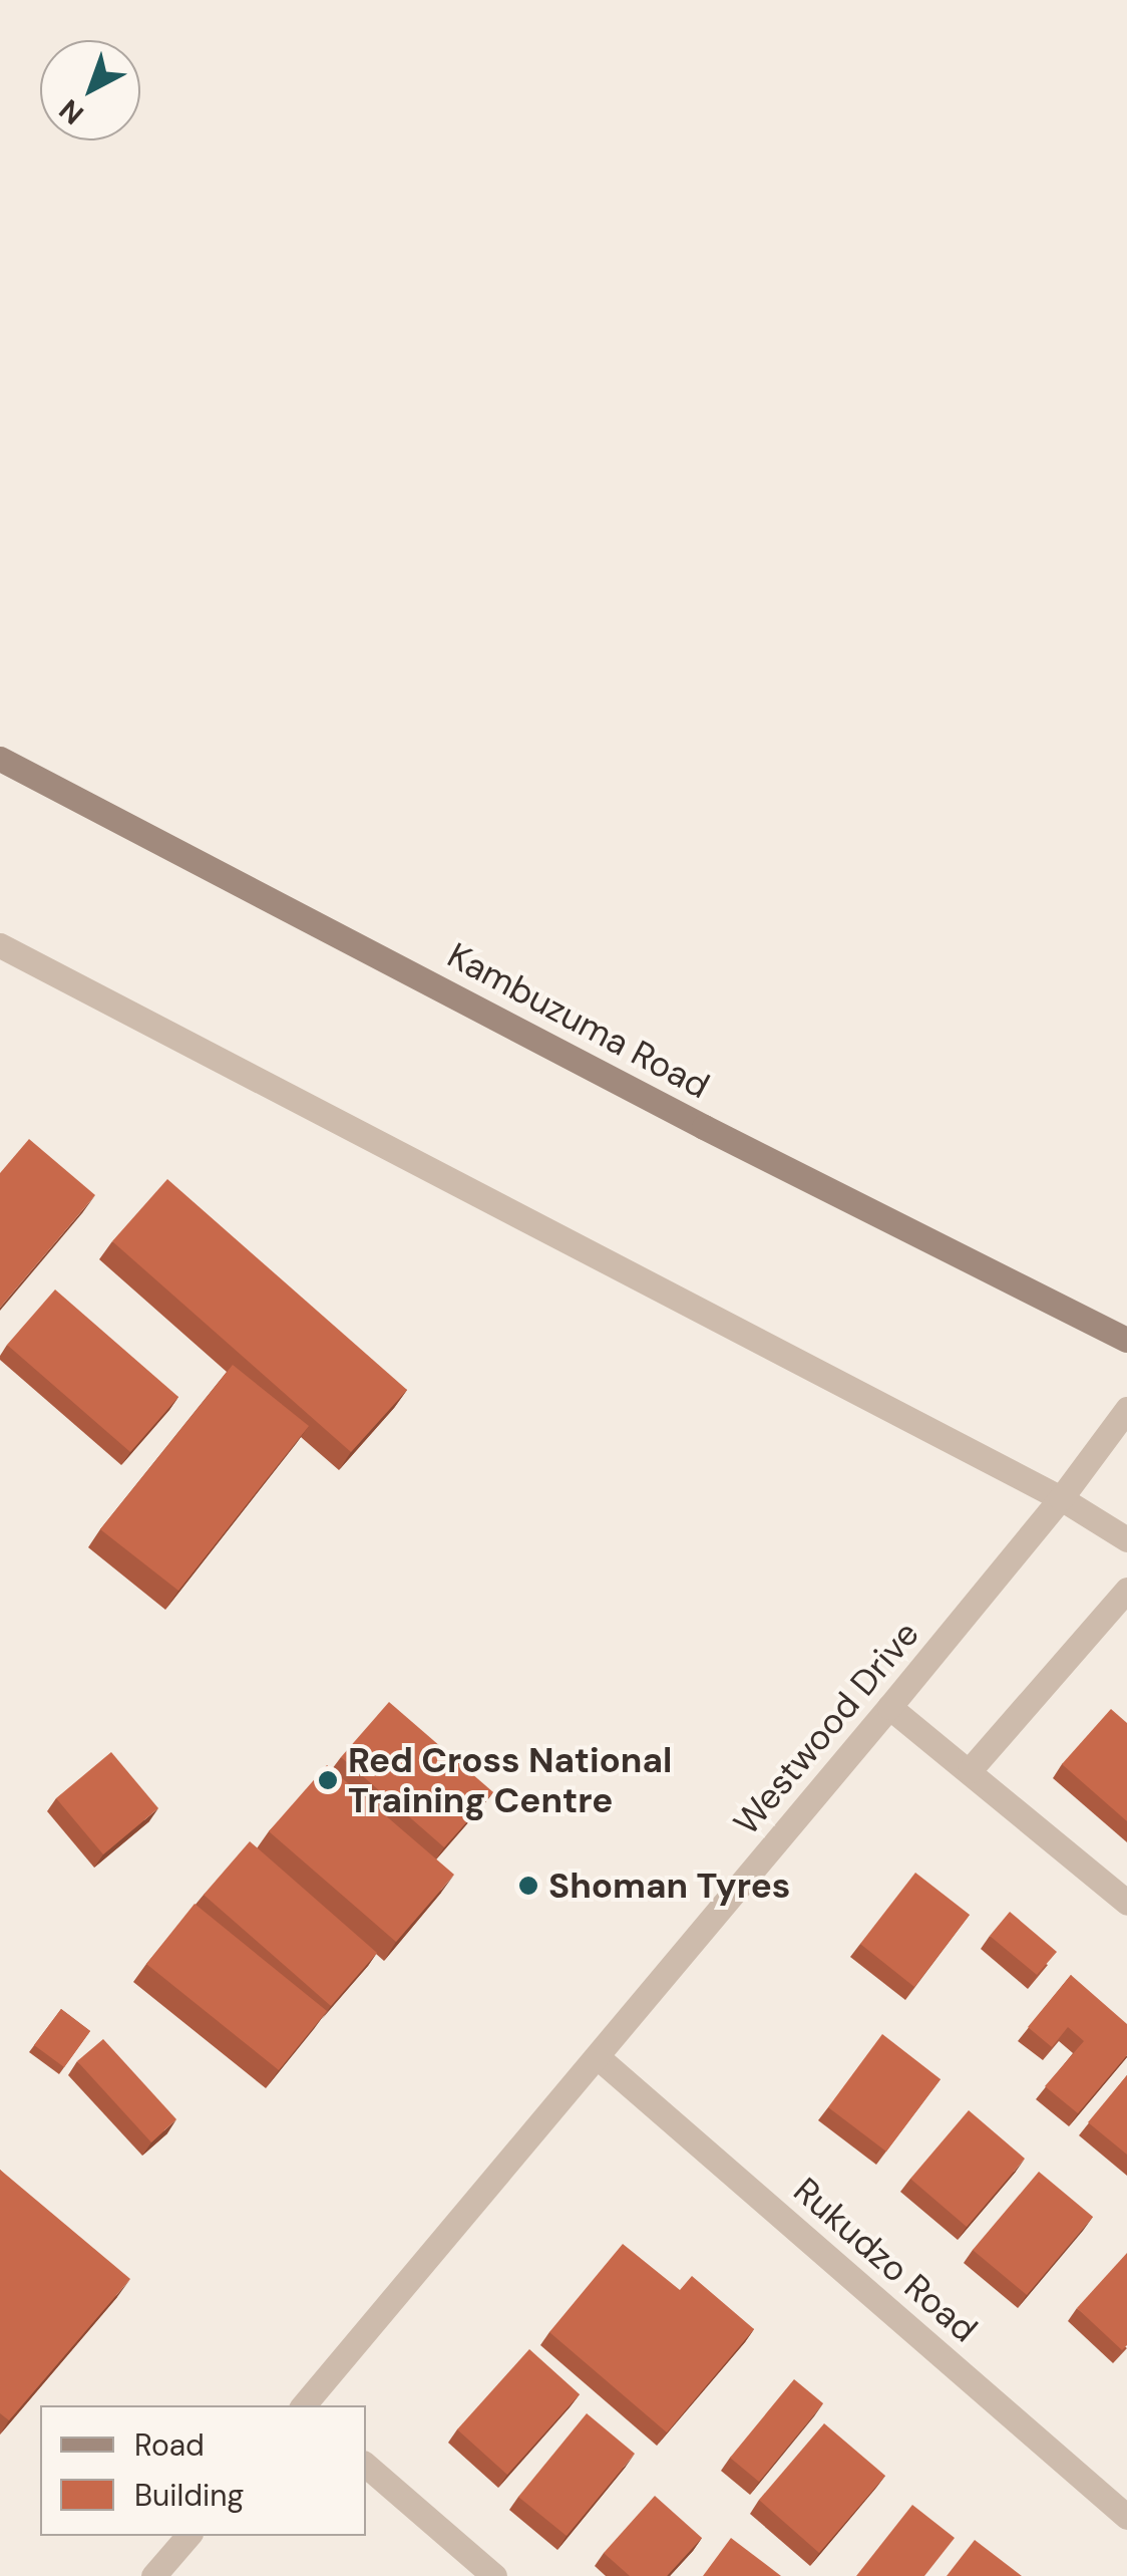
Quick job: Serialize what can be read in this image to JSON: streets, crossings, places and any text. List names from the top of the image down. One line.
{"streets":{"main road":["Kambuzuma Road"],"street":["Westwood Drive","Rukudzo Road"]},"crossings":[["Westwood Drive","Rukudzo Road"]],"places":["Red Cross National Training Centre","Shoman Tyres"],"legend":["Road","Building"],"north":"bottom left"}
